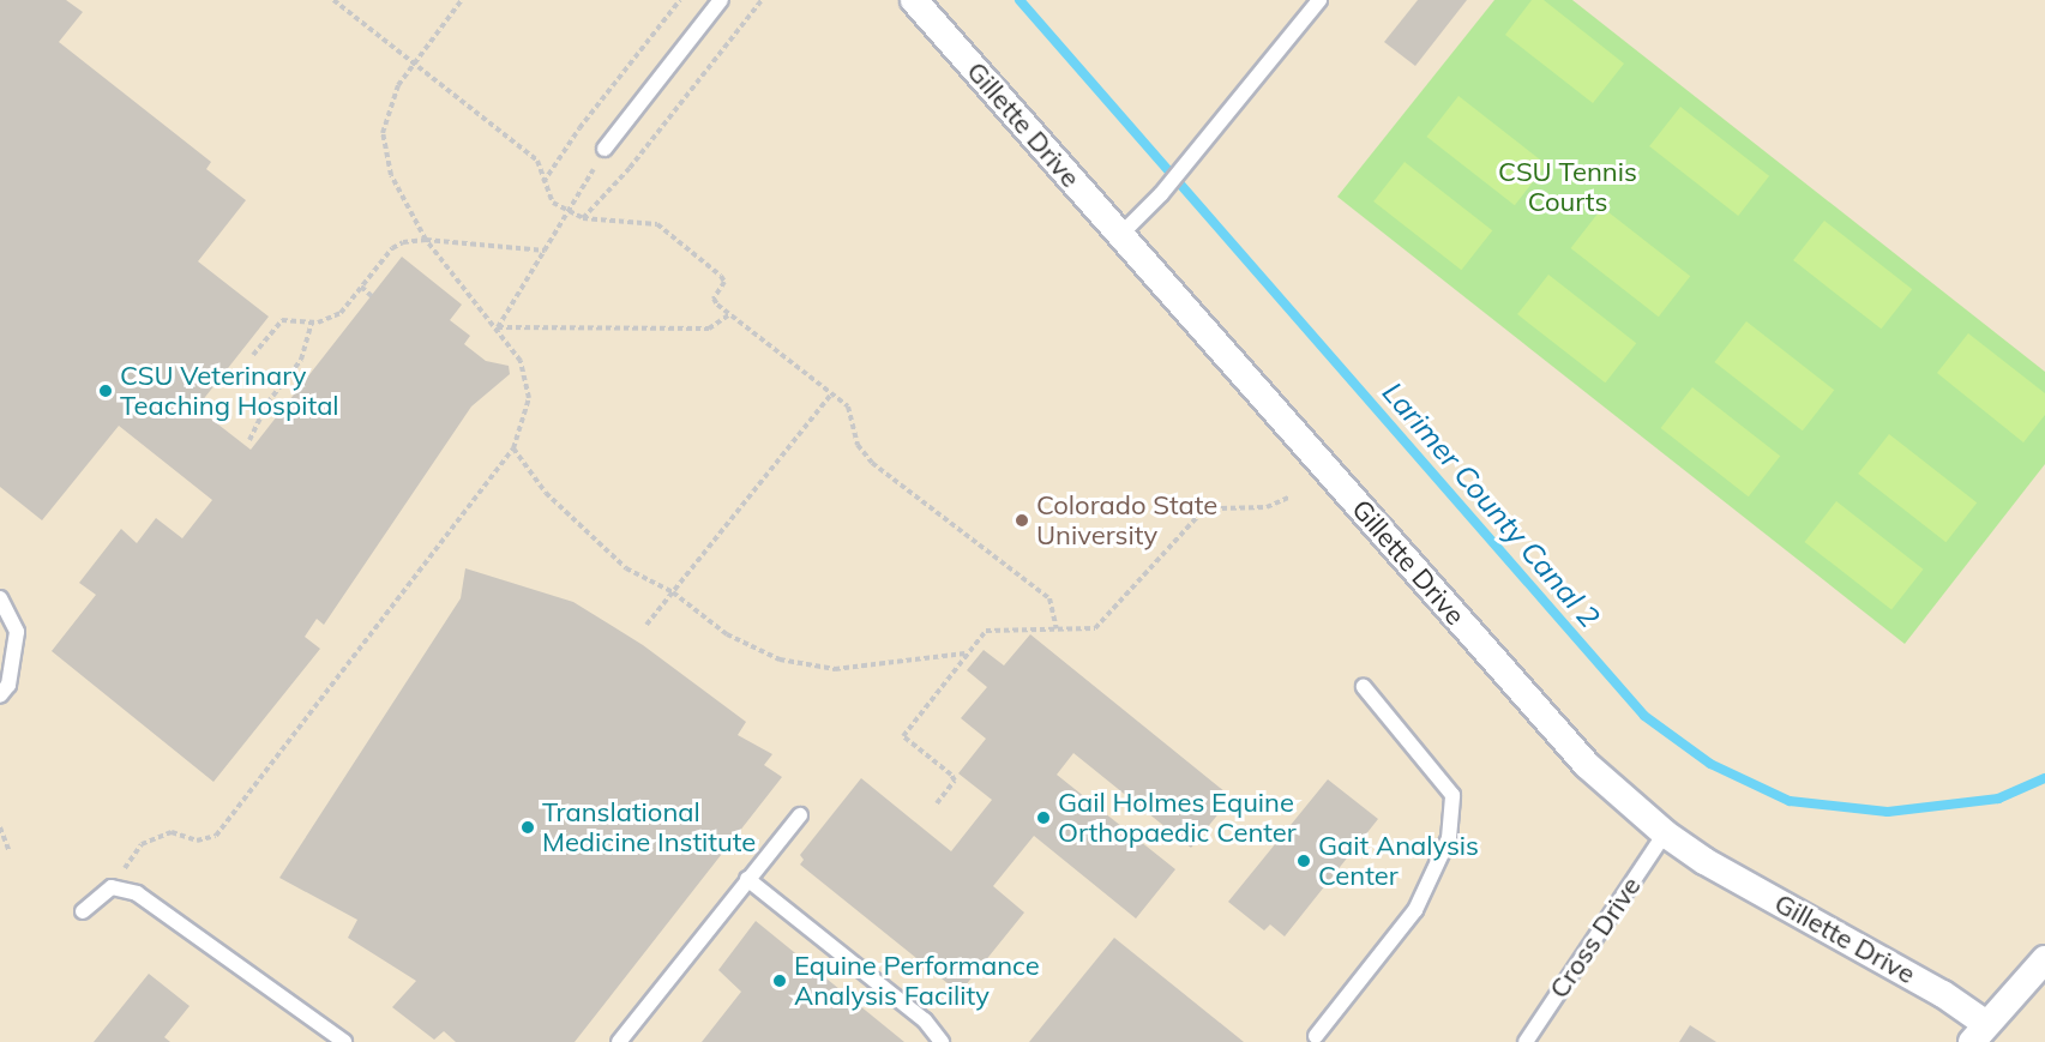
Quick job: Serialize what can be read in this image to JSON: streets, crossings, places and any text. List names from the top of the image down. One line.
{"streets":{"street":["Gillette Drive"],"lane":["Cross Drive"]},"crossings":[["Gillette Drive","Cross Drive"]],"water":["Larimer County Canal 2"],"parks":["CSU Tennis Courts"],"places":["CSU Veterinary Teaching Hospital","Colorado State University","Gail Holmes Equine Orthopaedic Center","Translational Medicine Institute","Gait Analysis Center","Equine Performance Analysis Facility"]}
